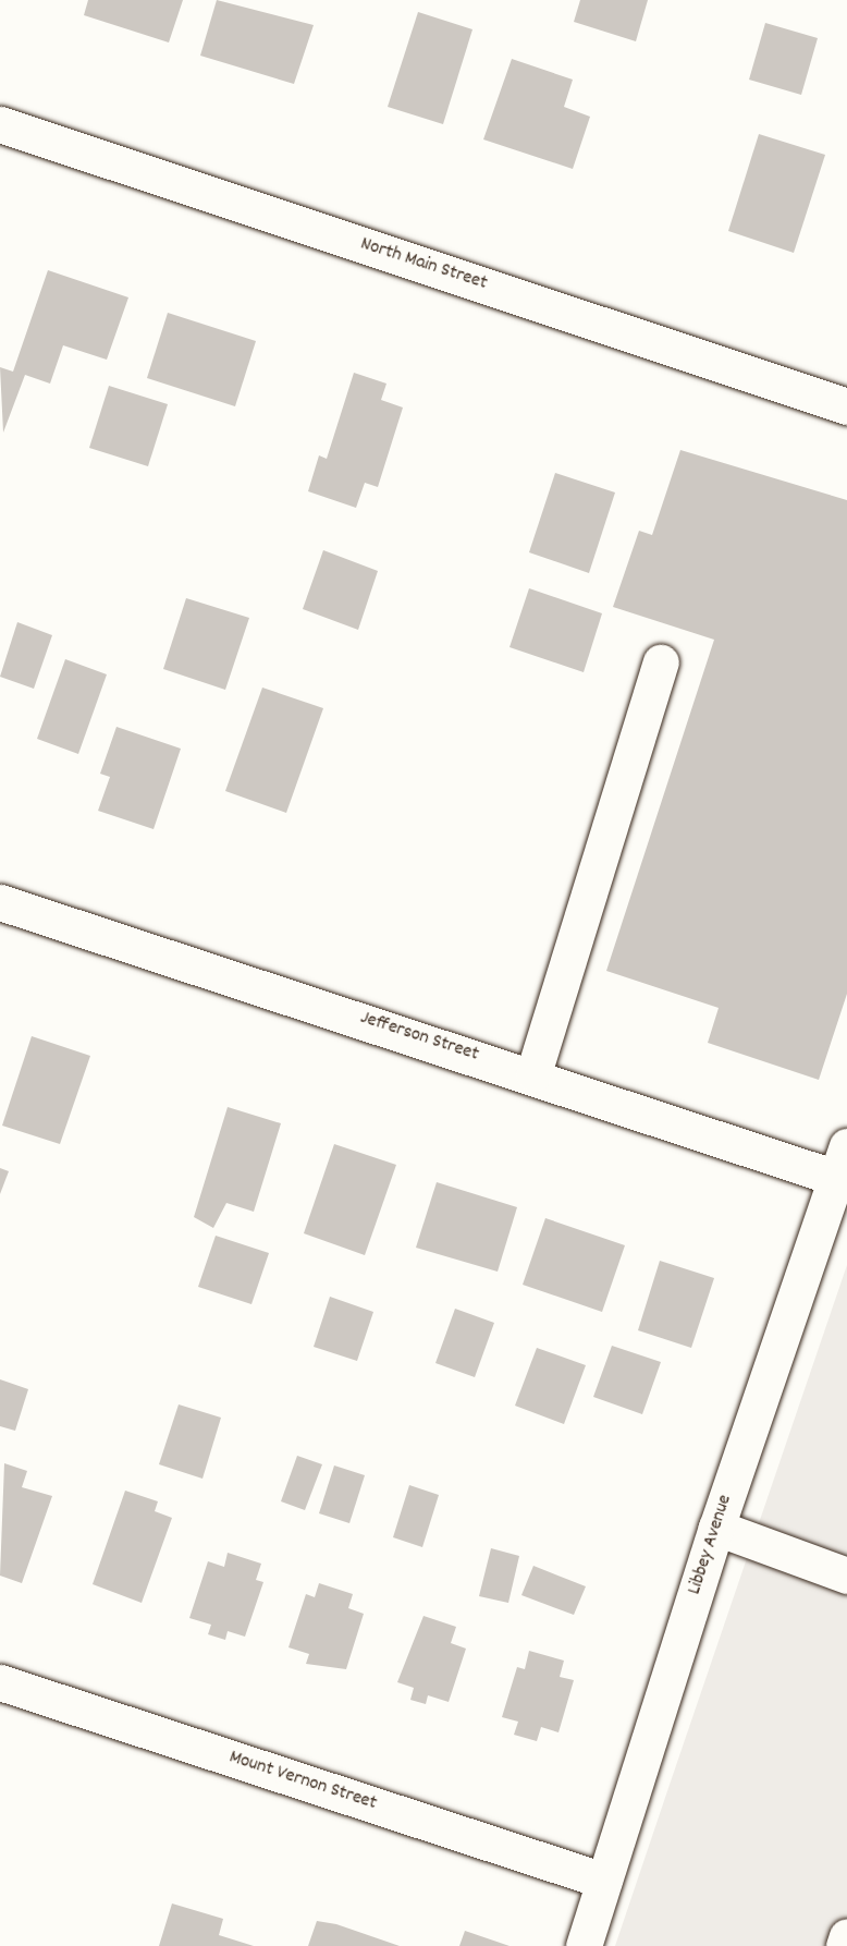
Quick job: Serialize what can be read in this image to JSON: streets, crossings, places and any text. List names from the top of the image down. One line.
{"streets":{"street":["North Main Street","Jefferson Street","Libbey Avenue","Mount Vernon Street"]},"crossings":[["Jefferson Street","Libbey Avenue"],["Libbey Avenue","Mount Vernon Street"]]}
